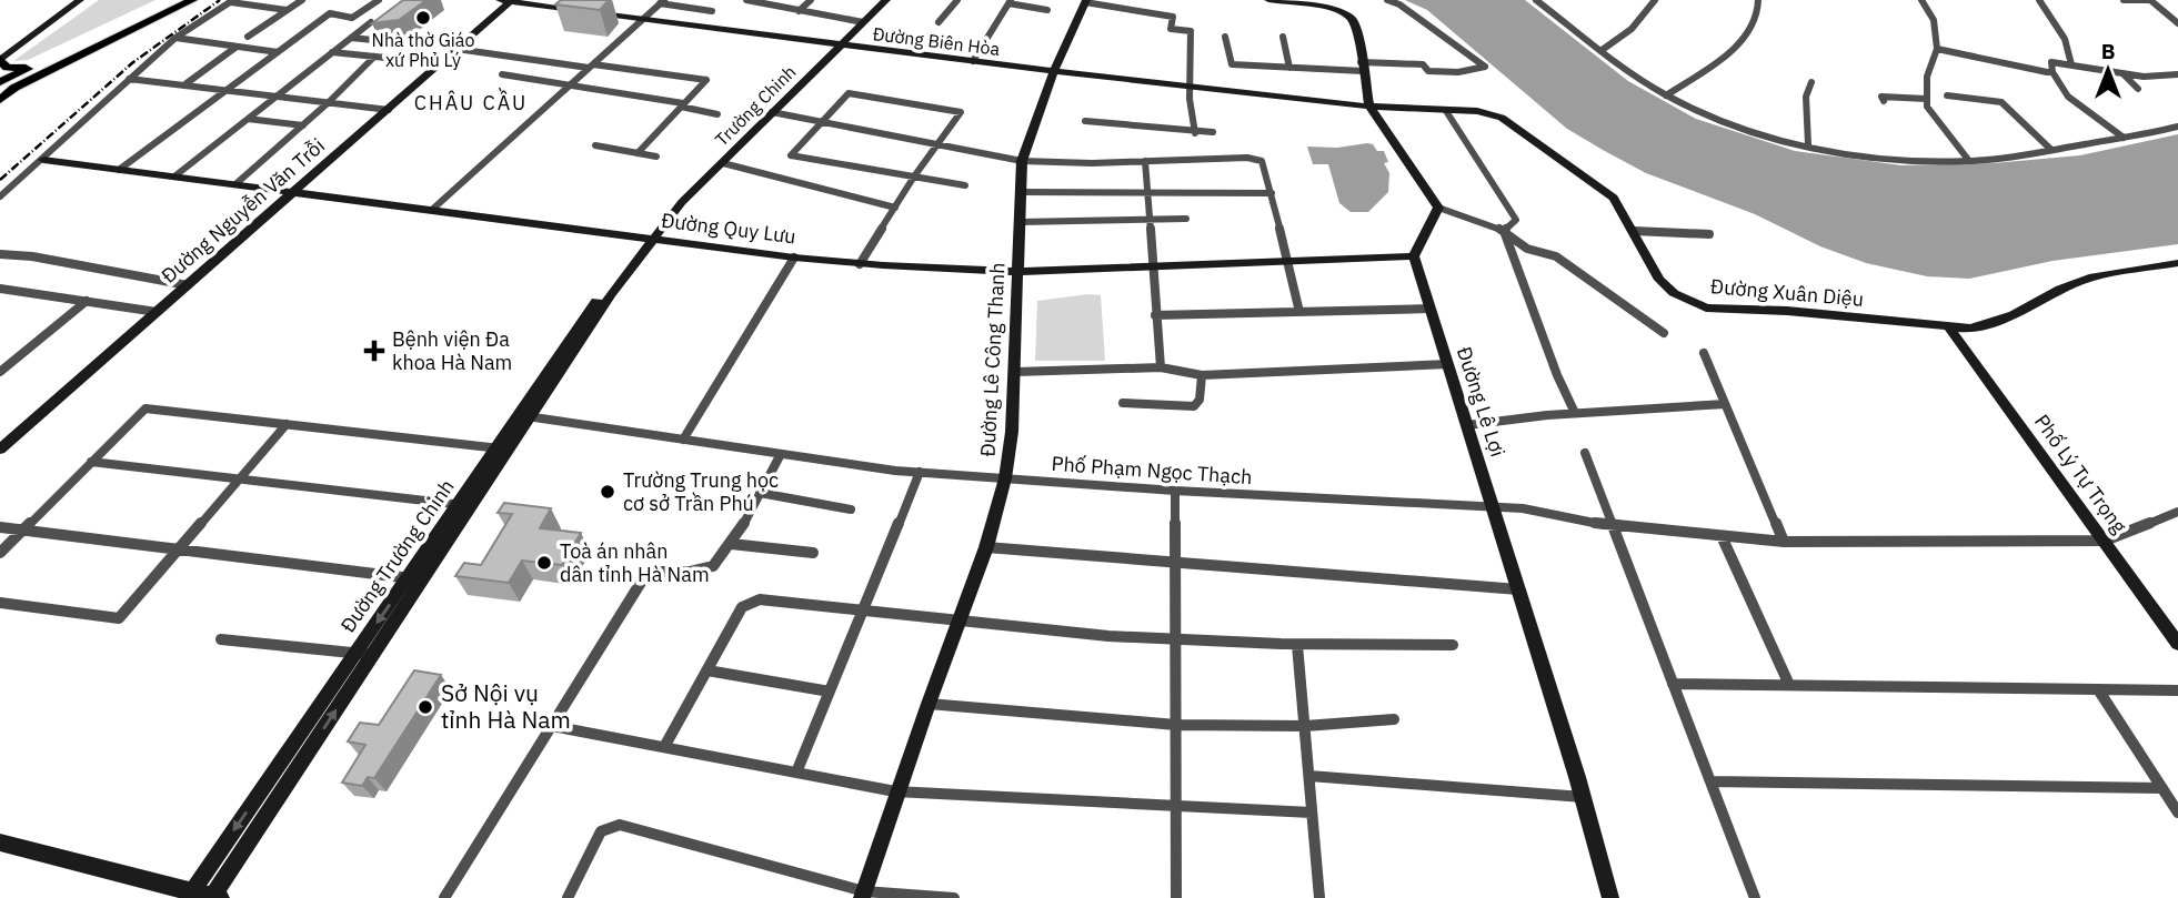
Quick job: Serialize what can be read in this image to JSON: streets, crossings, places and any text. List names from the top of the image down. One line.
{"streets":{"street":["Đường Biên Hòa","Trường Chinh","Đường Nguyễn Văn Trỗi","Đường Quy Lưu","Đường Xuân Diệu","Đường Lê Công Thanh","Đường Lê Lợi","Phố Phạm Ngọc Thạch","Phố Lý Tự Trọng","Đường Trường Chinh"]},"crossings":[["Đường Biên Hòa","Trường Chinh"],["Đường Biên Hòa","Đường Nguyễn Văn Trỗi"],["Đường Biên Hòa","Đường Xuân Diệu"],["Đường Biên Hòa","Đường Lê Công Thanh"],["Trường Chinh","Đường Quy Lưu"],["Trường Chinh","Đường Trường Chinh"],["Đường Nguyễn Văn Trỗi","Đường Quy Lưu"],["Đường Quy Lưu","Đường Lê Công Thanh"],["Đường Quy Lưu","Đường Lê Lợi"],["Đường Quy Lưu","Đường Trường Chinh"],["Đường Xuân Diệu","Phố Lý Tự Trọng"],["Đường Lê Công Thanh","Phố Phạm Ngọc Thạch"],["Đường Lê Lợi","Phố Phạm Ngọc Thạch"],["Phố Phạm Ngọc Thạch","Phố Lý Tự Trọng"],["Phố Phạm Ngọc Thạch","Đường Trường Chinh"]],"districts":["CHÂU CẦU"],"places":{"other":["Nhà thờ Giáo xứ Phủ Lý","Trường Trung học cơ sở Trần Phú","Toà án nhân dân tỉnh Hà Nam","Sở Nội vụ tỉnh Hà Nam"],"health":["Bệnh viện Đa khoa Hà Nam"]},"north":"top"}
